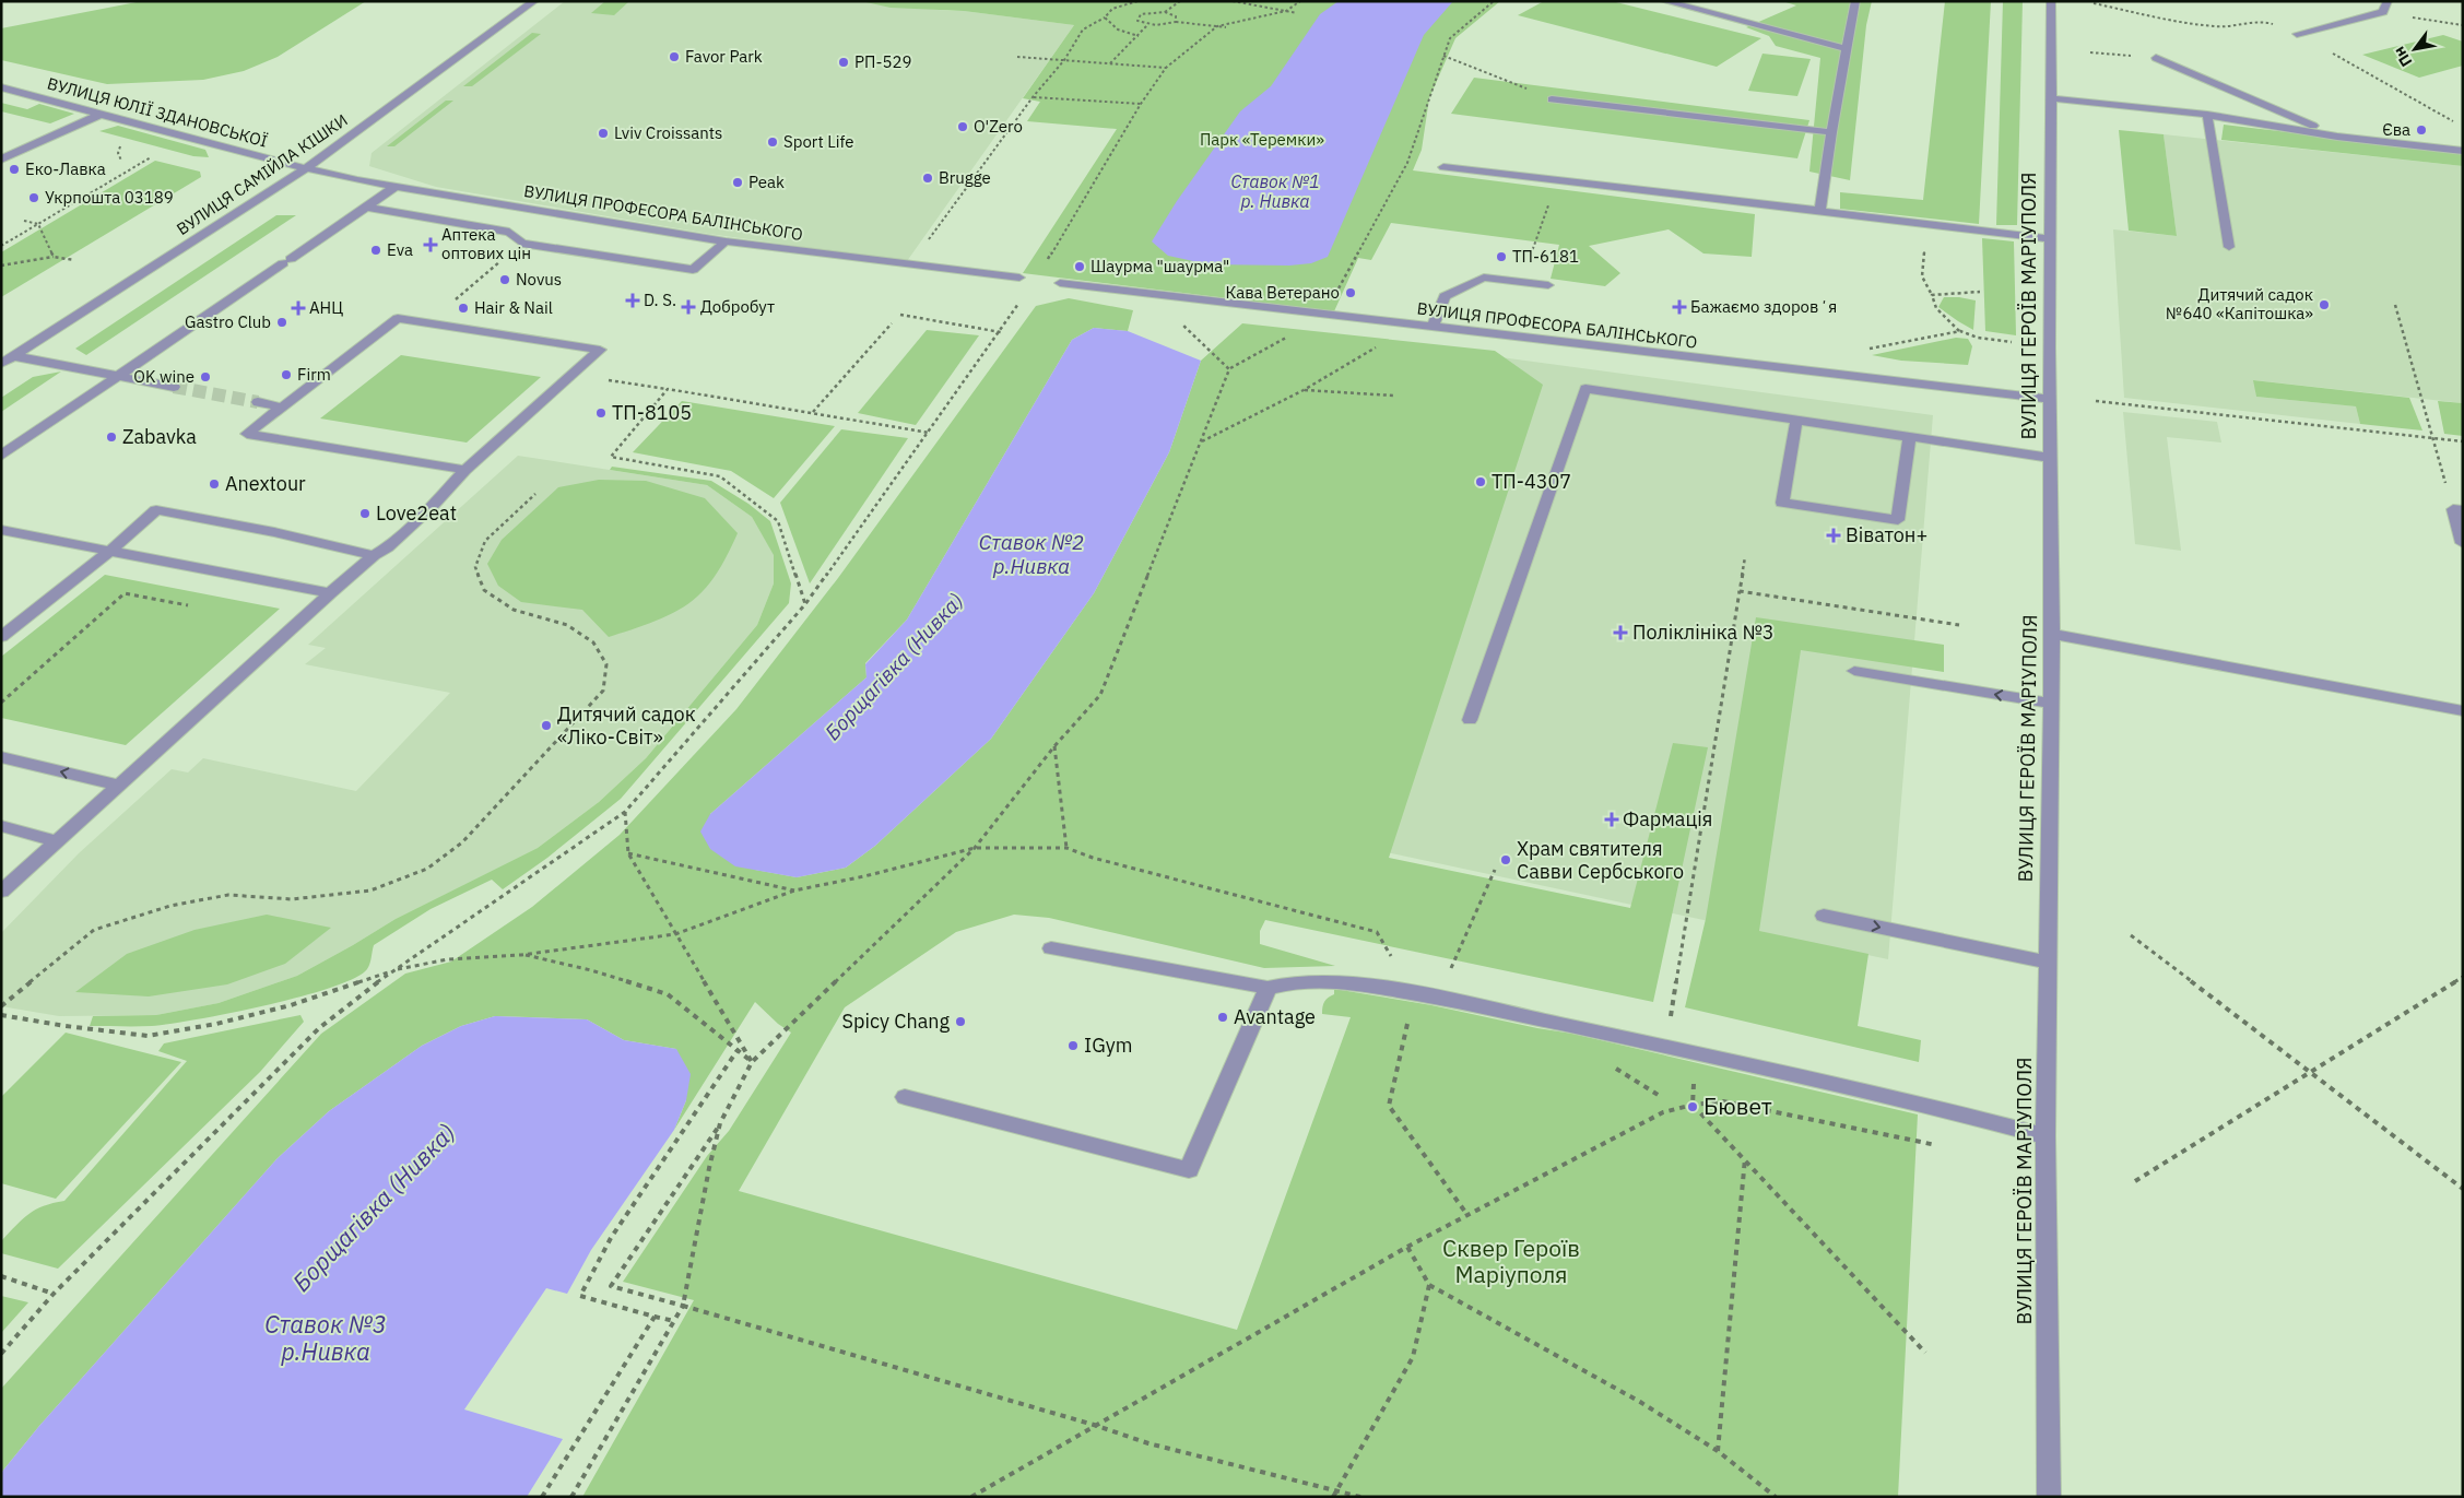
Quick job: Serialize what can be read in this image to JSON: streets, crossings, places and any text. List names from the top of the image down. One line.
{"streets":{"street":["ВУЛИЦЯ ЮЛІЇ ЗДАНОВСЬКОЇ","ВУЛИЦЯ САМІЙЛА КІШКИ","ВУЛИЦЯ ПРОФЕСОРА БАЛІНСЬКОГО","ВУЛИЦЯ ГЕРОЇВ МАРІУПОЛЯ"]},"crossings":[["ВУЛИЦЯ ЮЛІЇ ЗДАНОВСЬКОЇ","ВУЛИЦЯ САМІЙЛА КІШКИ"],["ВУЛИЦЯ ЮЛІЇ ЗДАНОВСЬКОЇ","ВУЛИЦЯ ПРОФЕСОРА БАЛІНСЬКОГО"],["ВУЛИЦЯ САМІЙЛА КІШКИ","ВУЛИЦЯ ПРОФЕСОРА БАЛІНСЬКОГО"],["ВУЛИЦЯ ПРОФЕСОРА БАЛІНСЬКОГО","ВУЛИЦЯ ГЕРОЇВ МАРІУПОЛЯ"]],"water":["Ставок №1 р. Нивка","Ставок №2 р.Нивка","Борщагівка (Нивка)","Ставок №3 р.Нивка"],"parks":["Парк «Теремки»","Сквер Героїв Маріуполя"],"places":{"other":["Favor Park","РП-529","O'Zero","Єва","Lviv Croissants","Sport Life","Еко-Лавка","Brugge","Peak","Укрпошта 03189","Eva","ТП-6181","Шаурма \"шаурма\"","Novus","Кава Ветерано","Дитячий садок №640 «Капітошка»","Hair & Nail","Gastro Club","Firm","OK wine","ТП-8105","Zabavka","ТП-4307","Anextour","Love2eat","Дитячий садок «Ліко-Світ»","Храм святителя Савви Сербського","Avantage","Spicy Chang","IGym","Бювет"],"health":["Аптека оптових цін","D. S.","Добробут","Бажаємо здоровʼя","АНЦ","Віватон+","Поліклініка №3","Фармація"]},"north":"bottom left"}
